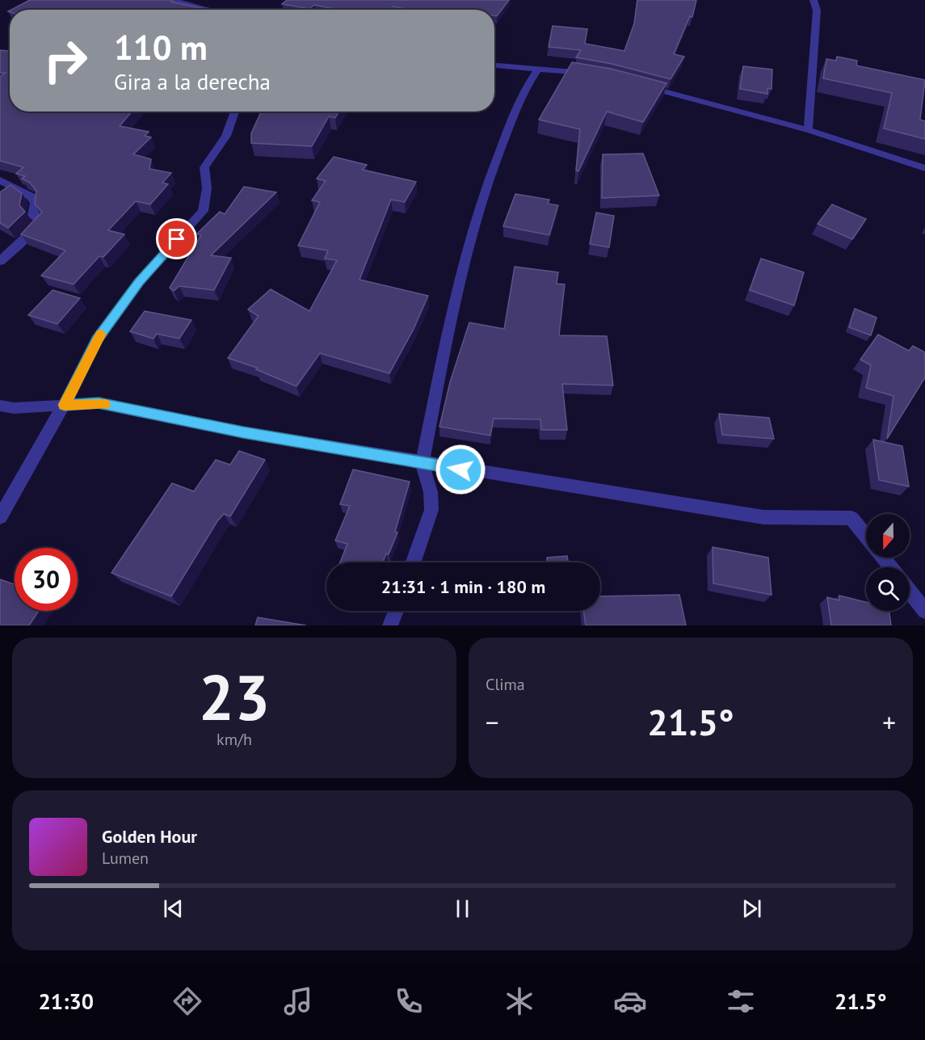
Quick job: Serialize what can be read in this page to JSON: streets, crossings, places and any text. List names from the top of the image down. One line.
{"north":"bottom","page":{"turn":["110 m","Gira a la derecha"],"limit":"30","trip":"21:31 · 1 min · 180 m","tile":[["23","km/h"],"Clima"],"heat":["−","21.5°","+"],"song":["Golden Hour","Lumen"],"tabs":["21:30","21.5°"]}}
